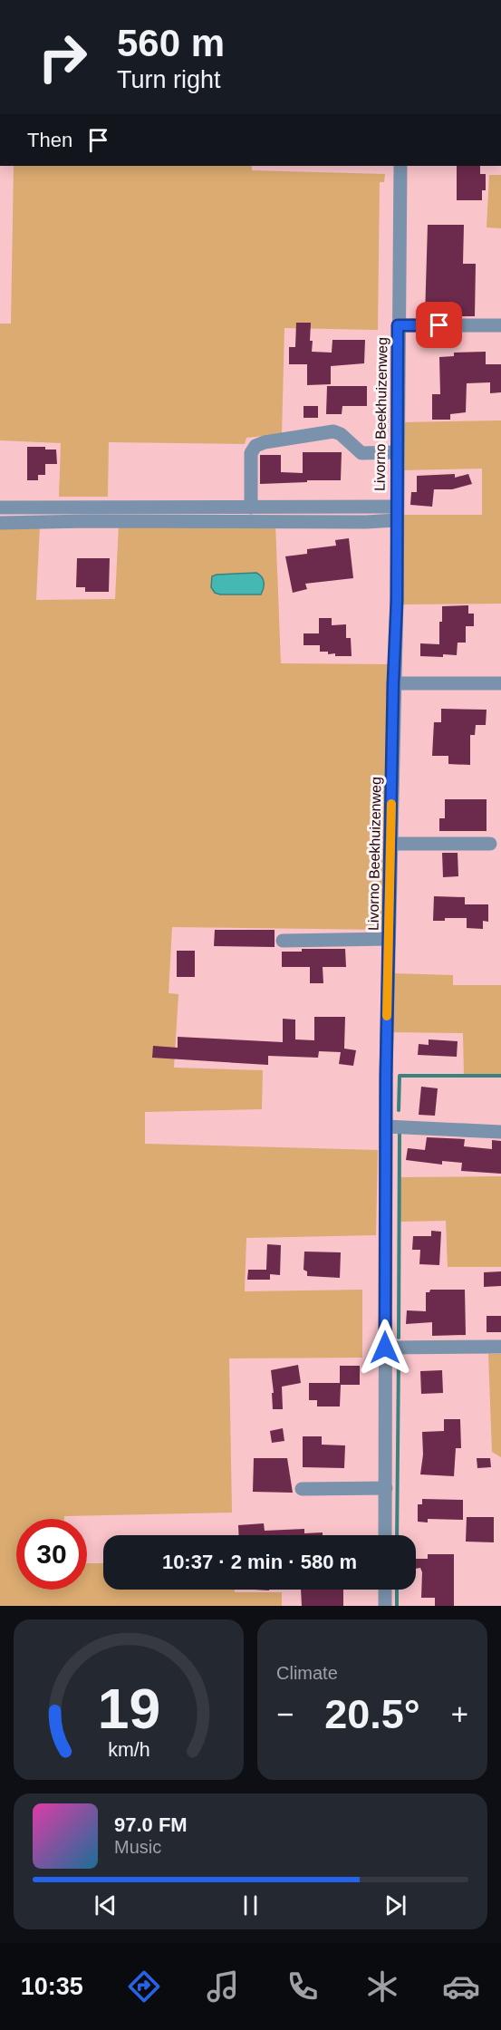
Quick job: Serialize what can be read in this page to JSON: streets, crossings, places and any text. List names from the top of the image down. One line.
{"streets":{"street":["Livorno Beekhuizenweg"]},"page":{"turn":["560 m","Turn right"],"then":"Then","limit":"30","trip":"10:37 · 2 min · 580 m","tile":"Climate","heat":["−","20.5°","+"],"song":["97.0 FM","Music"],"tabs":"10:35","gauge":["19","km/h"]}}
